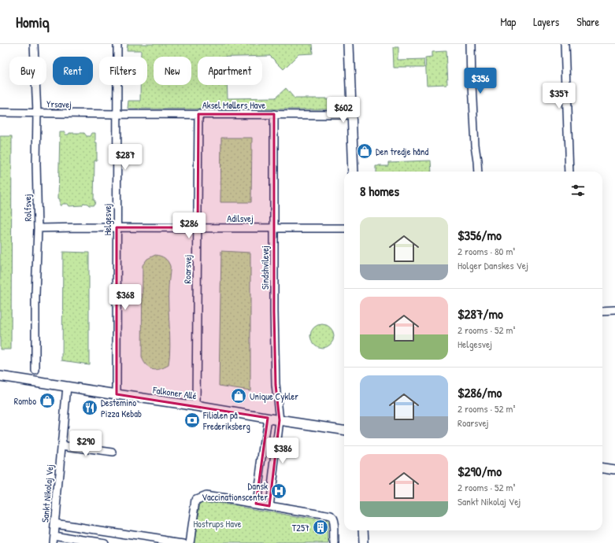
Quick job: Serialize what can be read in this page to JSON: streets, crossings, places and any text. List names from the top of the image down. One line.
{"streets":{"street":["Yrsavej","Aksel Møllers Have","Rolfsvej","Adilsvej","Helgesvej","Sindshvilevej","Roarsvej","Falkoner Allé","Sankt Nikolaj Vej"]},"crossings":[["Yrsavej","Aksel Møllers Have"],["Yrsavej","Rolfsvej"],["Yrsavej","Helgesvej"],["Aksel Møllers Have","Helgesvej"],["Aksel Møllers Have","Sindshvilevej"],["Aksel Møllers Have","Roarsvej"],["Rolfsvej","Adilsvej"],["Adilsvej","Helgesvej"],["Adilsvej","Sindshvilevej"],["Adilsvej","Roarsvej"],["Helgesvej","Falkoner Allé"],["Sindshvilevej","Falkoner Allé"],["Roarsvej","Falkoner Allé"],["Falkoner Allé","Sankt Nikolaj Vej"]],"parks":["Hostrups Have"],"places":{"shop":["Den tredje hånd","Unique Cykler","Rombo"],"restaurant":["Destemino Pizza Kebab"],"bank":["Filialen på Frederiksberg"],"hospital":["Dansk Vaccinationscenter"],"building":["T257"]},"page":{"header":"Homiq","nav":["Map","Layers","Share"],"chip":["Buy","Rent","Filters","New","Apartment"],"price":["$356","$357","$602","$287","$286","$368","$290","$386"],"heading":"8 homes","list":[{"name":"$356/mo","note":"2 rooms · 80 m² · Holger Danskes Vej"},{"name":"$287/mo","note":"2 rooms · 52 m² · Helgesvej"},{"name":"$286/mo","note":"2 rooms · 52 m² · Roarsvej"},{"name":"$290/mo","note":"2 rooms · 52 m² · Sankt Nikolaj Vej"}]}}
